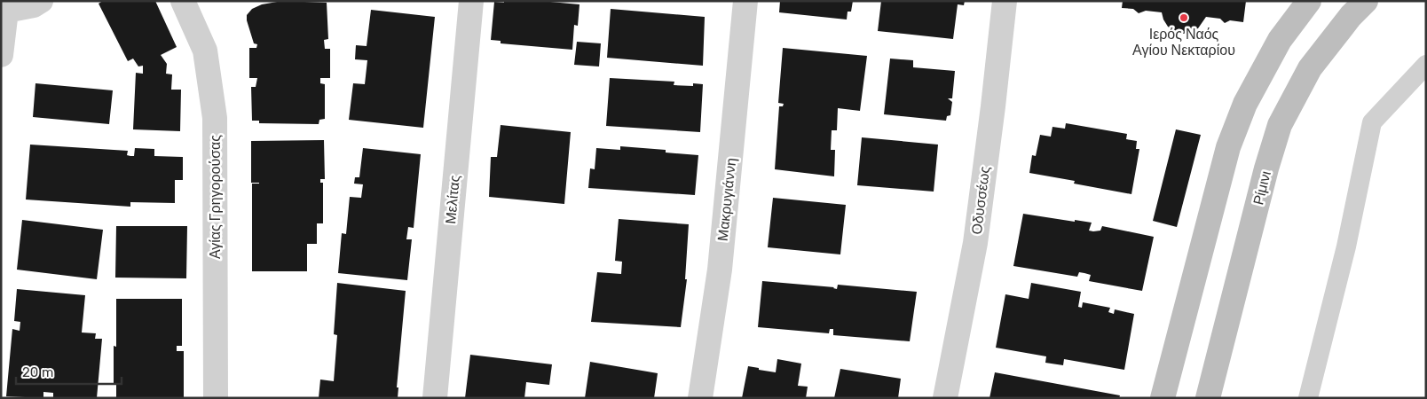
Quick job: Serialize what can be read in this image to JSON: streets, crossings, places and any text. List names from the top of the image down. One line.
{"streets":{"street":["Ρίμινι","Αγίας Γρηγορούσας","Μελίτας","Μακρυγιάννη","Οδυσσέως"]},"places":["Ιερός Ναός Αγίου Νεκταρίου"],"scale_bar":"20 m"}
